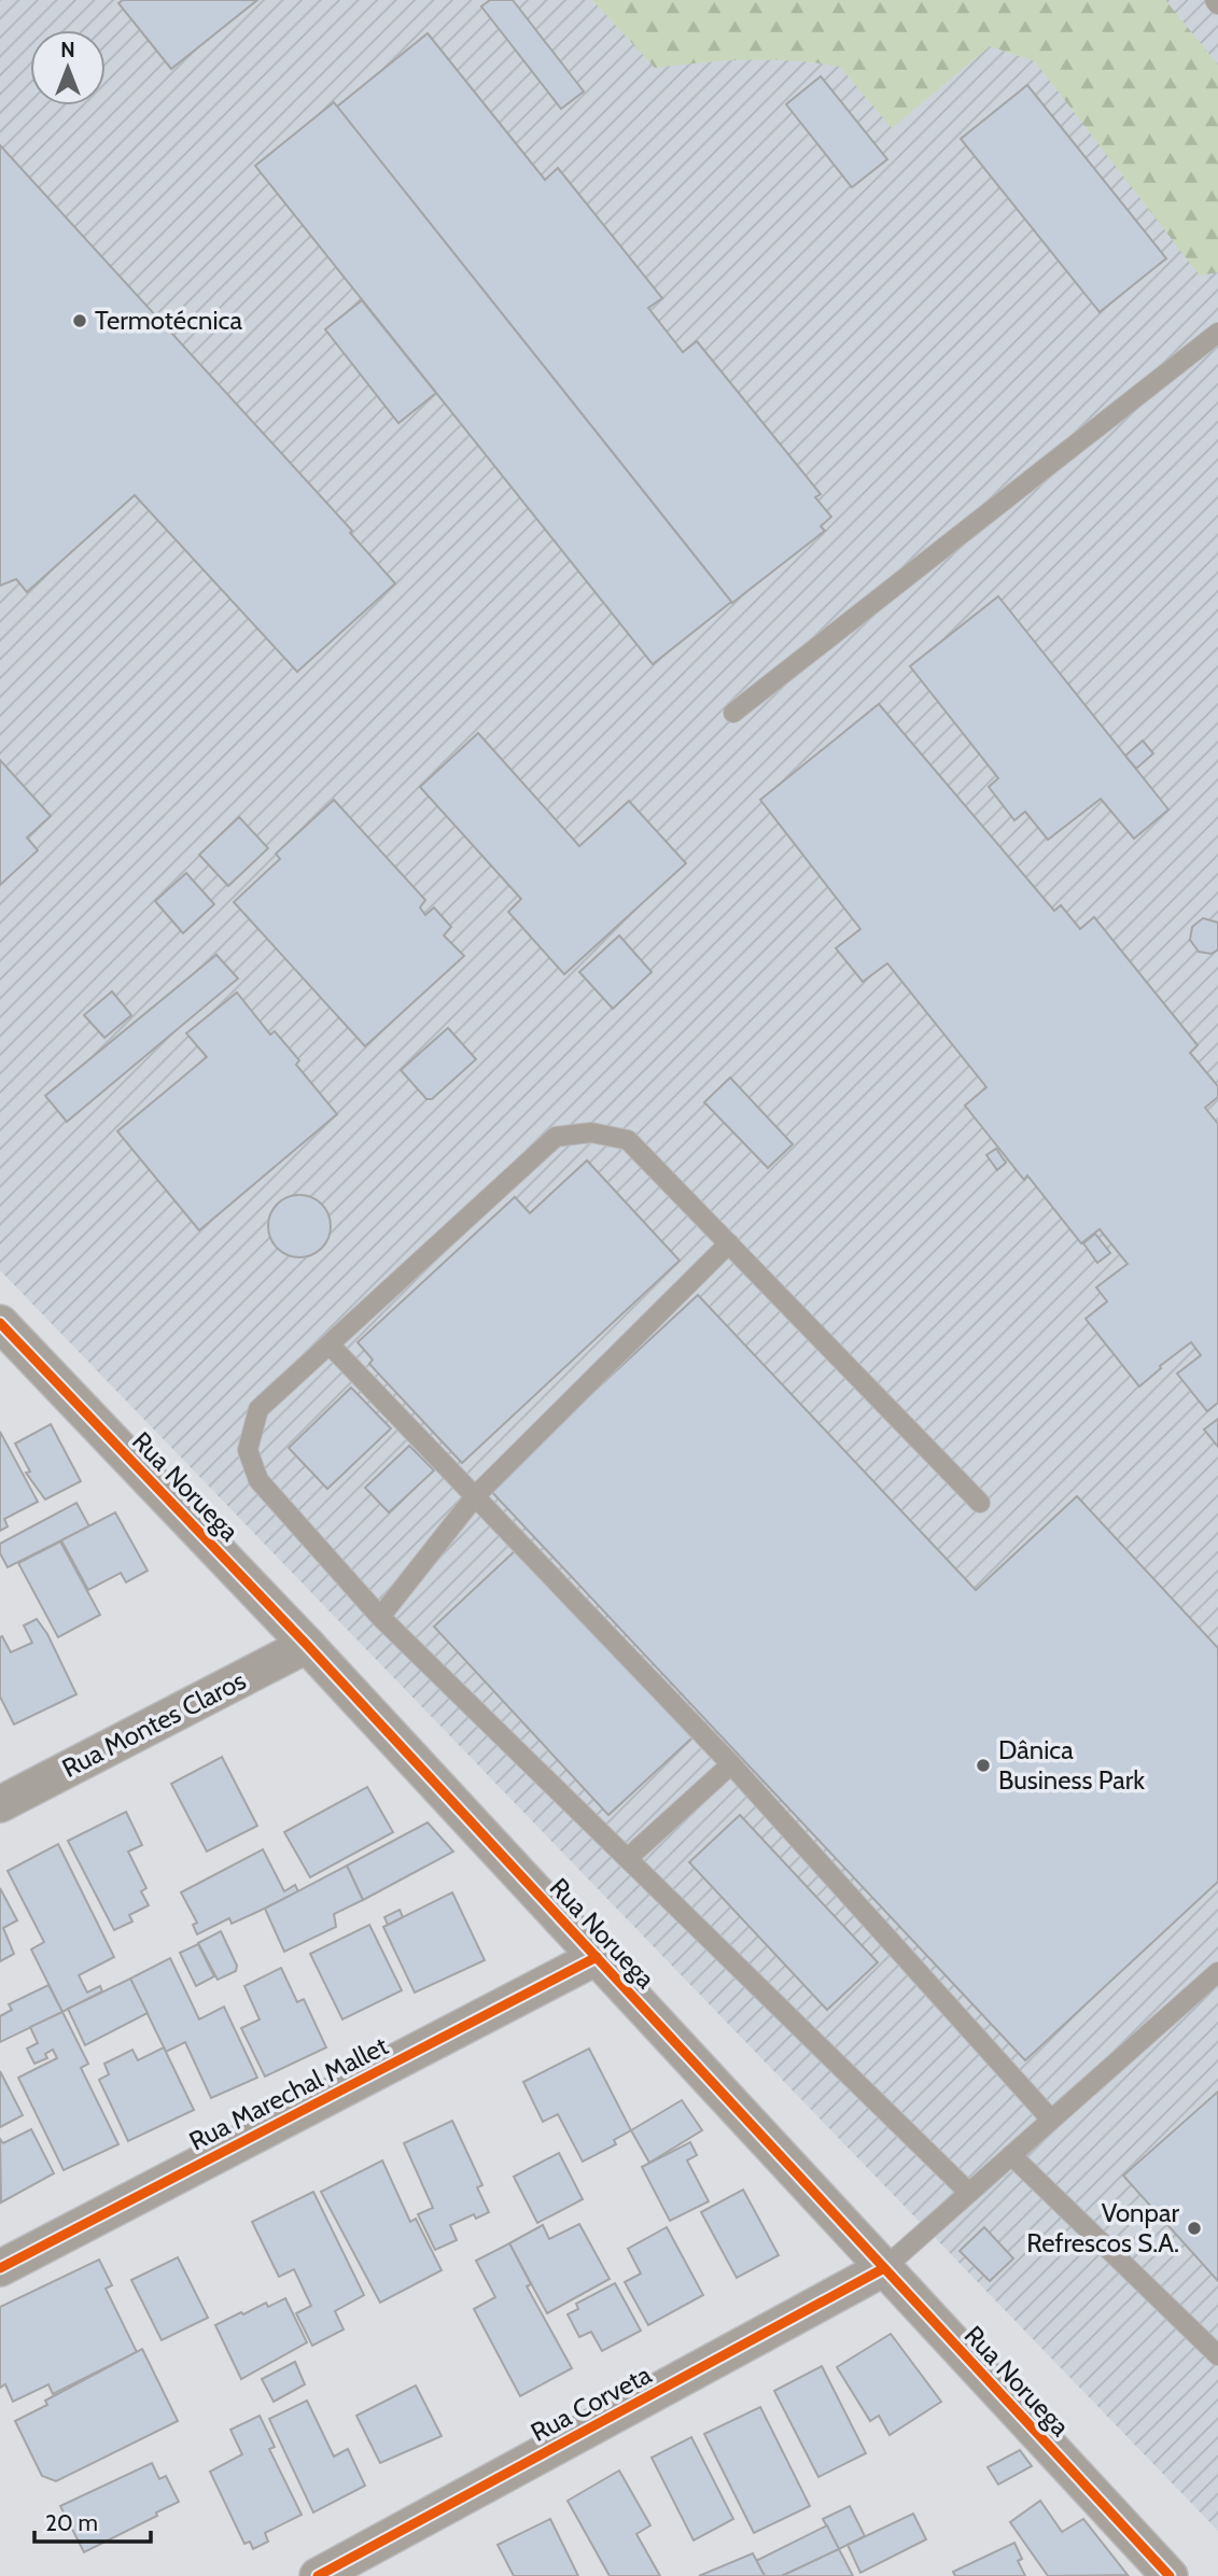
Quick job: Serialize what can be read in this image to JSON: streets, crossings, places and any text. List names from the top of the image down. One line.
{"streets":{"street":["Rua Noruega","Rua Montes Claros","Rua Marechal Mallet","Rua Corveta"]},"crossings":[["Rua Noruega","Rua Montes Claros"],["Rua Noruega","Rua Marechal Mallet"],["Rua Noruega","Rua Corveta"]],"places":["Termotécnica","Dânica Business Park","Vonpar Refrescos S.A."],"scale_bar":"20 m","north":"top"}
